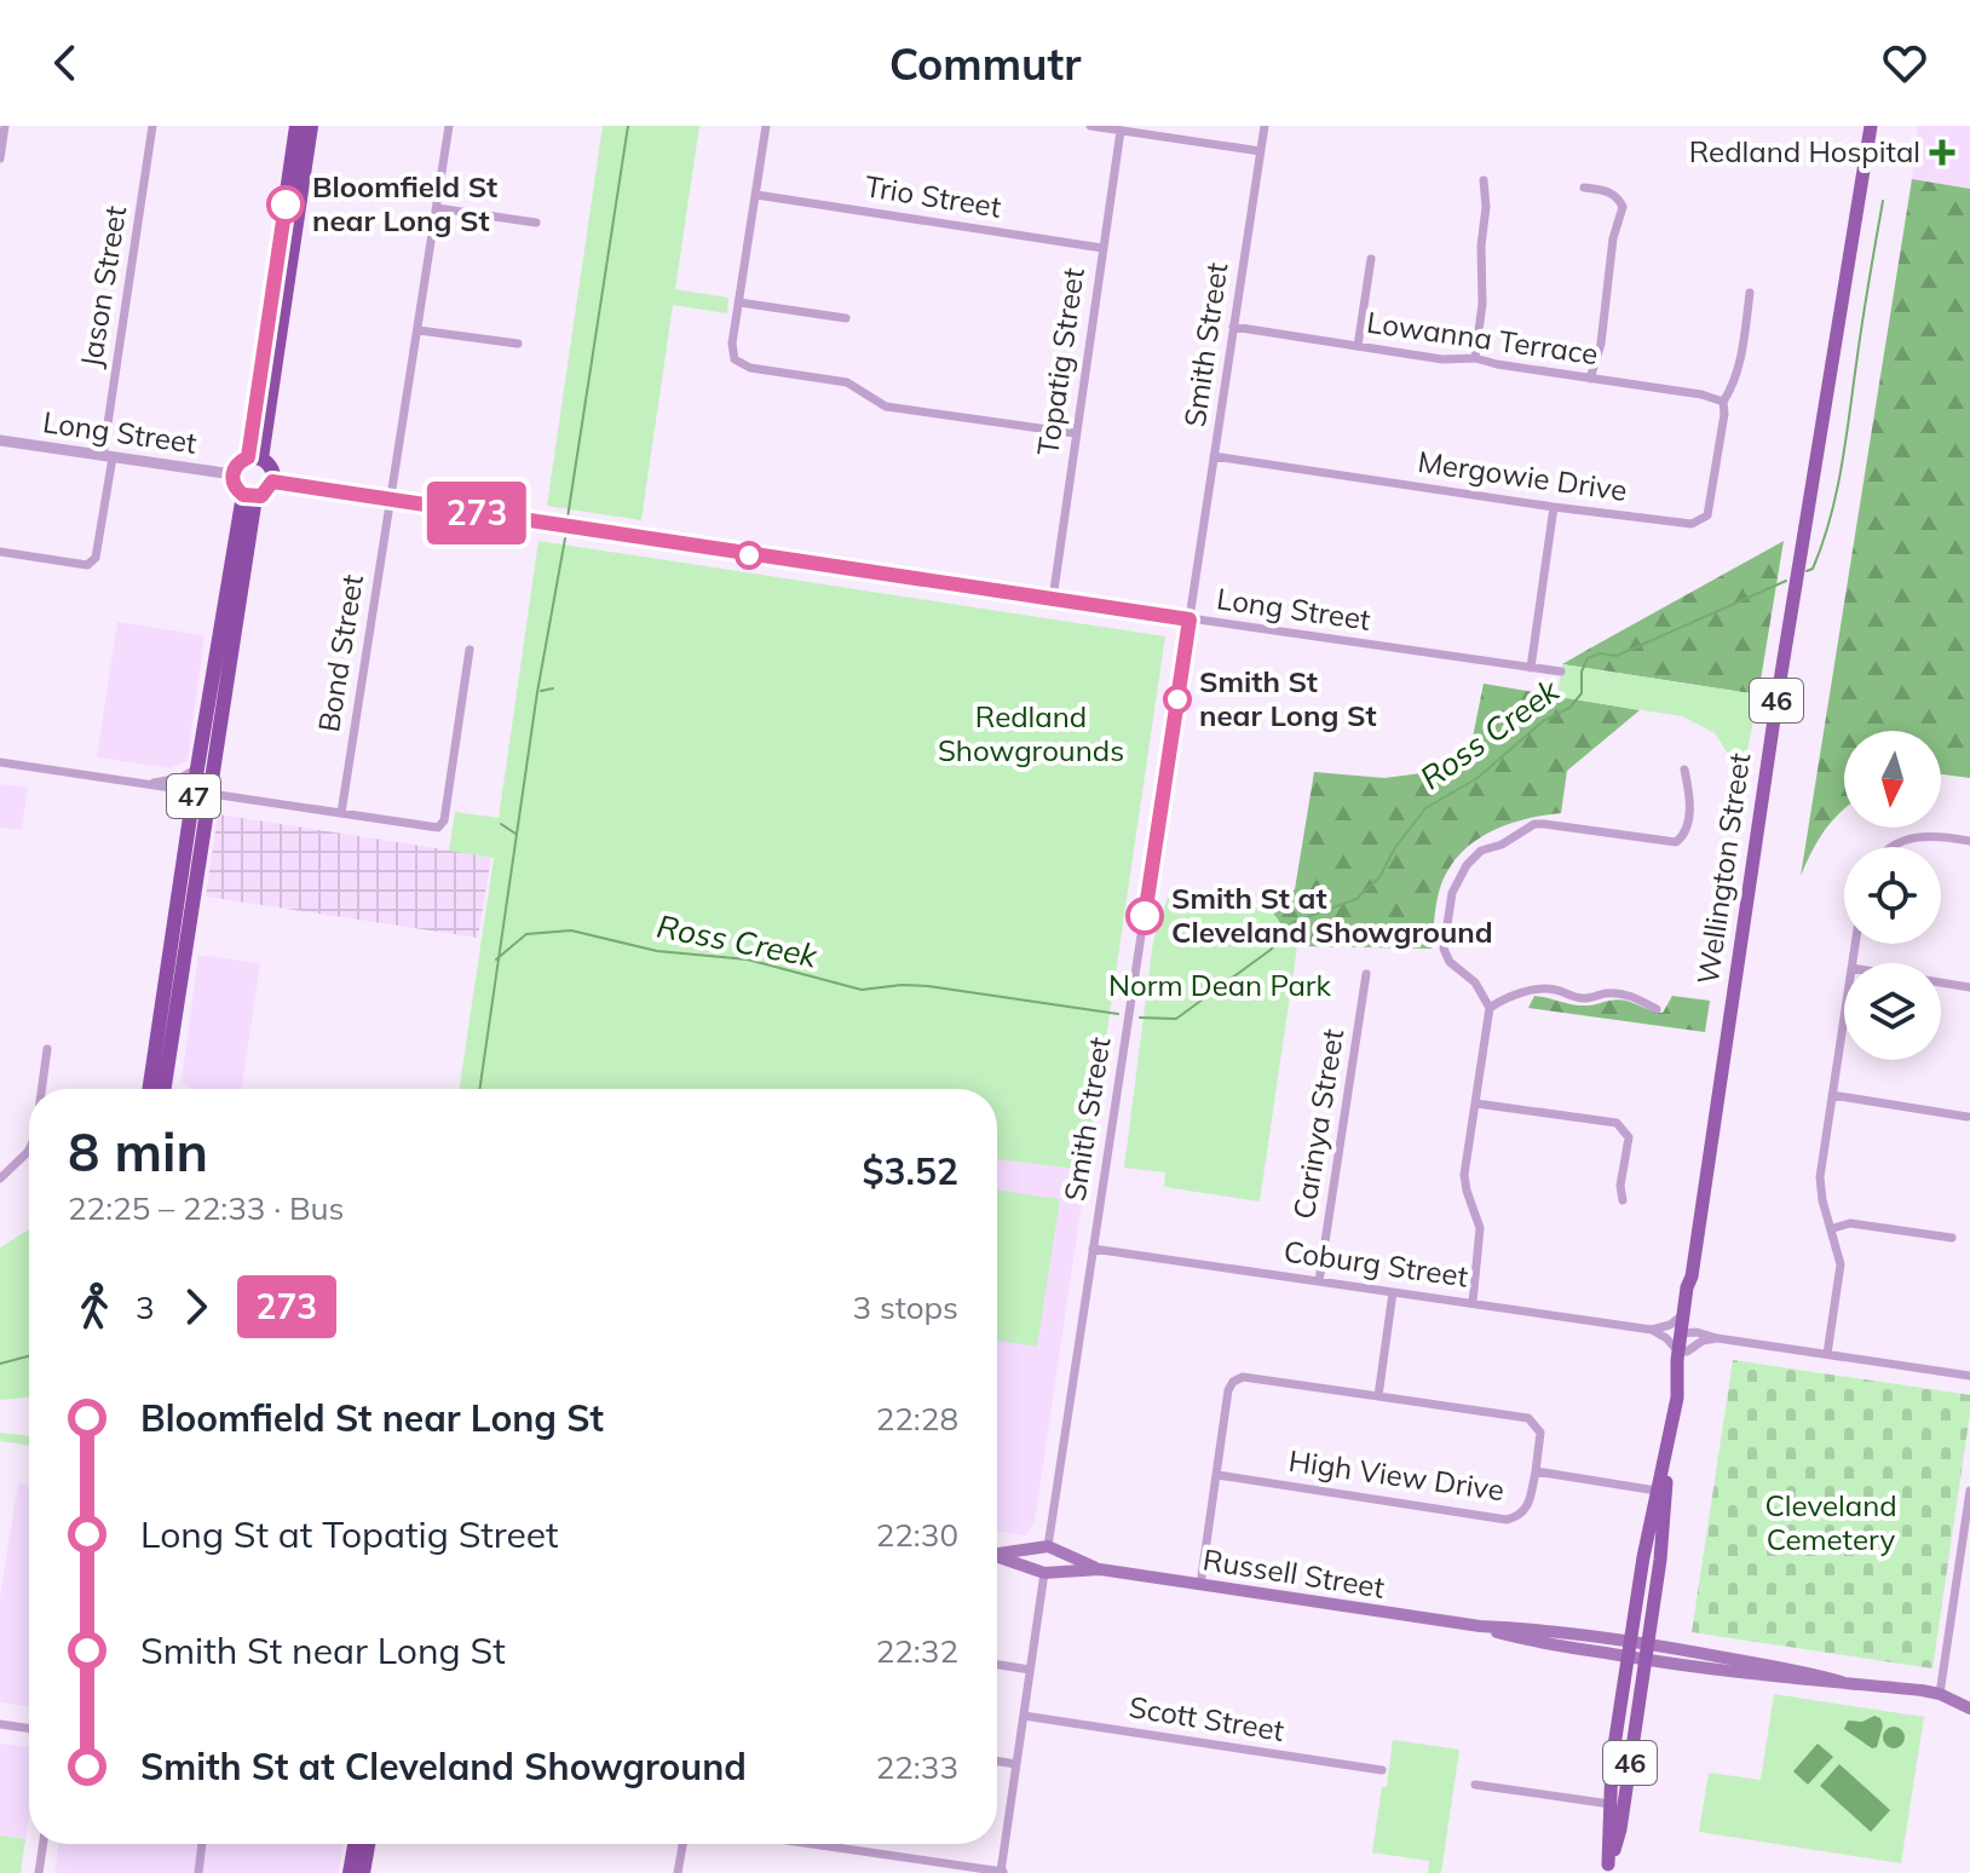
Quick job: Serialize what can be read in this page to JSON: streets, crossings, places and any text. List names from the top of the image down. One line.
{"streets":{"highway":["47"],"main road":["46","Wellington Street","Russell Street"],"street":["Trio Street","Jason Street","Lowanna Terrace","Smith Street","Topatig Street","Long Street","Mergowie Drive","Bond Street","Carinya Street","Coburg Street","High View Drive","Scott Street"]},"crossings":[["Trio Street","Topatig Street"],["Jason Street","Long Street"],["Lowanna Terrace","Smith Street"],["Lowanna Terrace","Mergowie Drive"],["Smith Street","Long Street"],["Smith Street","Mergowie Drive"],["Smith Street","Coburg Street"],["Smith Street","Russell Street"],["Topatig Street","Long Street"],["Long Street","Bond Street"],["Long Street","47"],["Wellington Street","High View Drive"],["Wellington Street","Russell Street"],["Carinya Street","Coburg Street"],["High View Drive","Russell Street"]],"water":["Ross Creek"],"parks":["Redland Showgrounds","Norm Dean Park","Cleveland Cemetery"],"places":{"health":["Redland Hospital"],"other":["Bloomfield St near Long St","Smith St near Long St","Smith St at Cleveland Showground"]},"lines":["bus line 273"],"north":"bottom","page":{"header":"Commutr","on_map":"273","heading":["8 min","22:25 – 22:33 · Bus","$3.52"],"legs":["3","273","3 stops"],"list":[{"name":"Bloomfield St near Long St","value":"22:28"},{"name":"Long St at Topatig Street","value":"22:30"},{"name":"Smith St near Long St","value":"22:32"},{"name":"Smith St at Cleveland Showground","value":"22:33"}]}}
